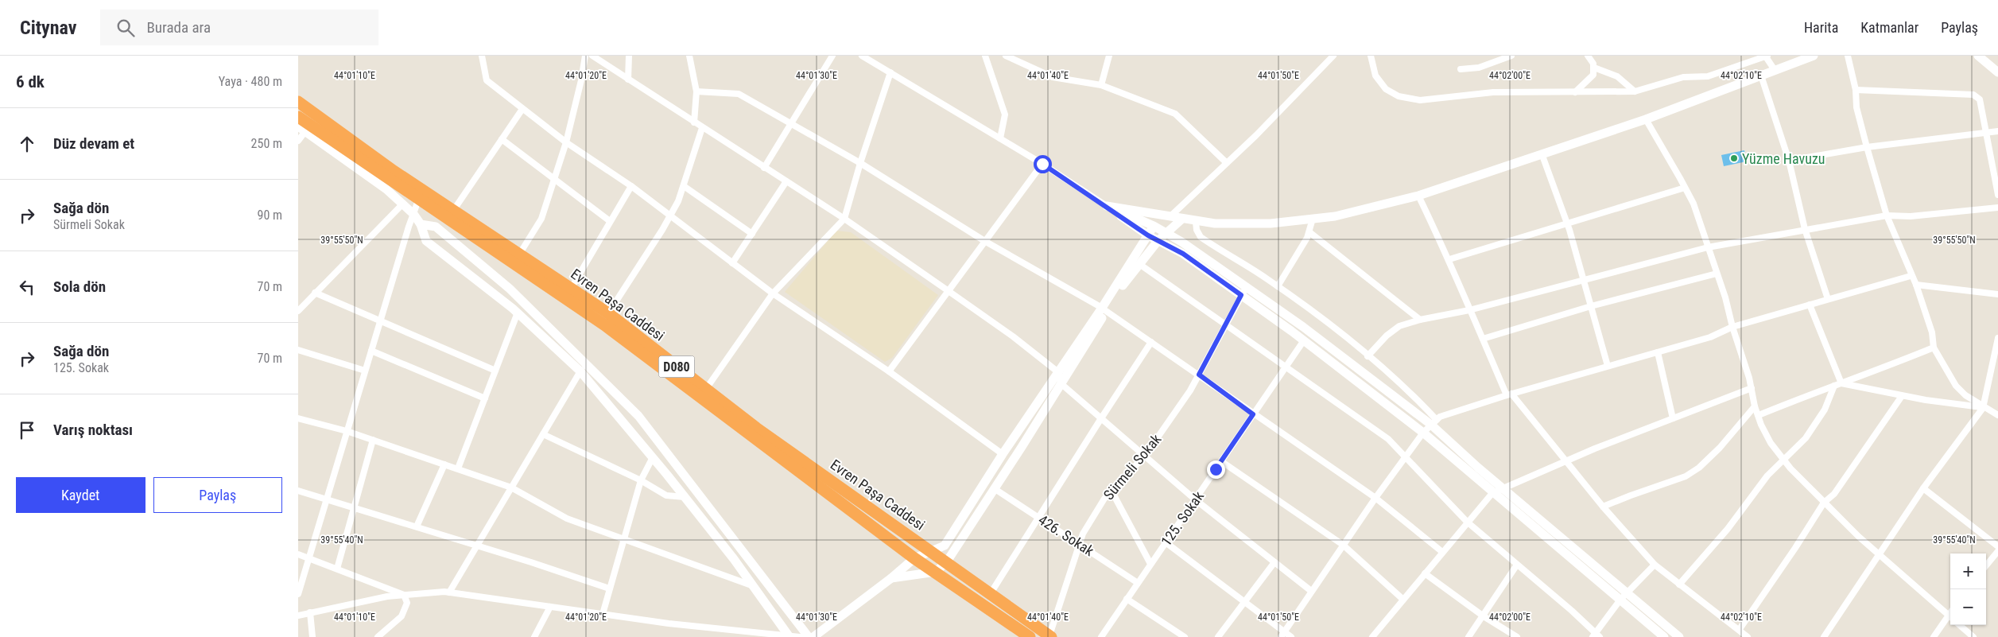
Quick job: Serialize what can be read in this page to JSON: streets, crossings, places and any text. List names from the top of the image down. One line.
{"streets":{"highway":["Evren Paşa Caddesi","D080"],"street":["Sürmeli Sokak","125. Sokak","426. Sokak"]},"crossings":[["Evren Paşa Caddesi","Sürmeli Sokak"],["Sürmeli Sokak","426. Sokak"],["125. Sokak","426. Sokak"]],"places":["Yüzme Havuzu"],"page":{"header":"Citynav","search":"Burada ara","nav":["Harita","Katmanlar","Paylaş"],"heading":["6 dk","Yaya · 480 m"],"list":[["Düz devam et","250 m"],["Sağa dön","Sürmeli Sokak","90 m"],["Sola dön","70 m"],["Sağa dön","125. Sokak","70 m"],"Varış noktası"],"buttons":["Kaydet","Paylaş"],"map_buttons":["+","−"]},"coordinates":["44°01'10\"E","44°01'20\"E","44°01'30\"E","44°01'40\"E","44°01'50\"E","44°02'00\"E","44°02'10\"E","39°55'50\"N","39°55'40\"N"]}
